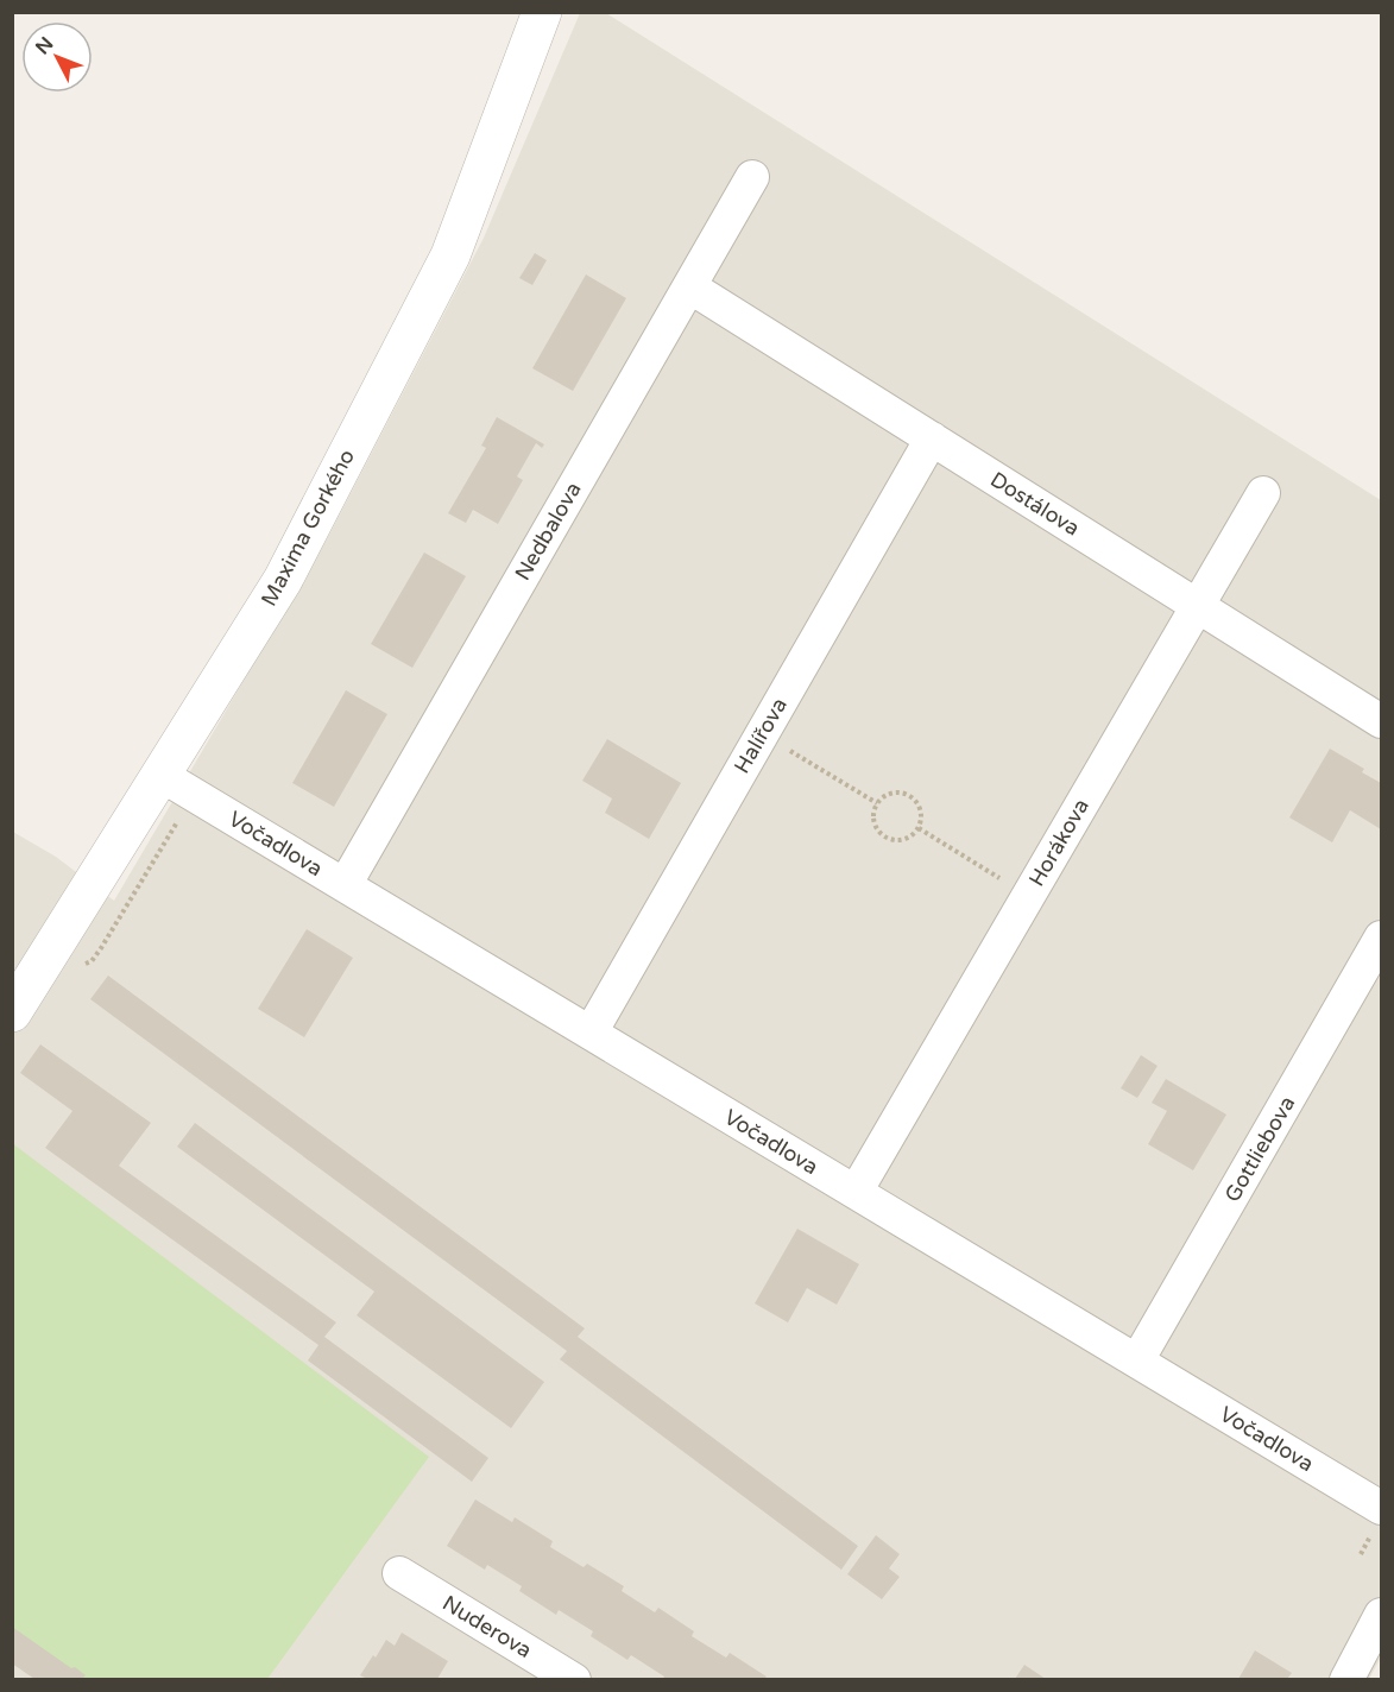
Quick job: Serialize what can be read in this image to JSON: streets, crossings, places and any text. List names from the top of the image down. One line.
{"streets":{"street":["Dostálova","Maxima Gorkého","Nedbalova","Halířova","Horákova","Vočadlova","Gottliebova","Nuderova"]},"crossings":[["Dostálova","Nedbalova"],["Dostálova","Halířova"],["Dostálova","Horákova"],["Maxima Gorkého","Vočadlova"],["Nedbalova","Vočadlova"],["Halířova","Vočadlova"],["Horákova","Vočadlova"],["Vočadlova","Gottliebova"]],"north":"top left"}
